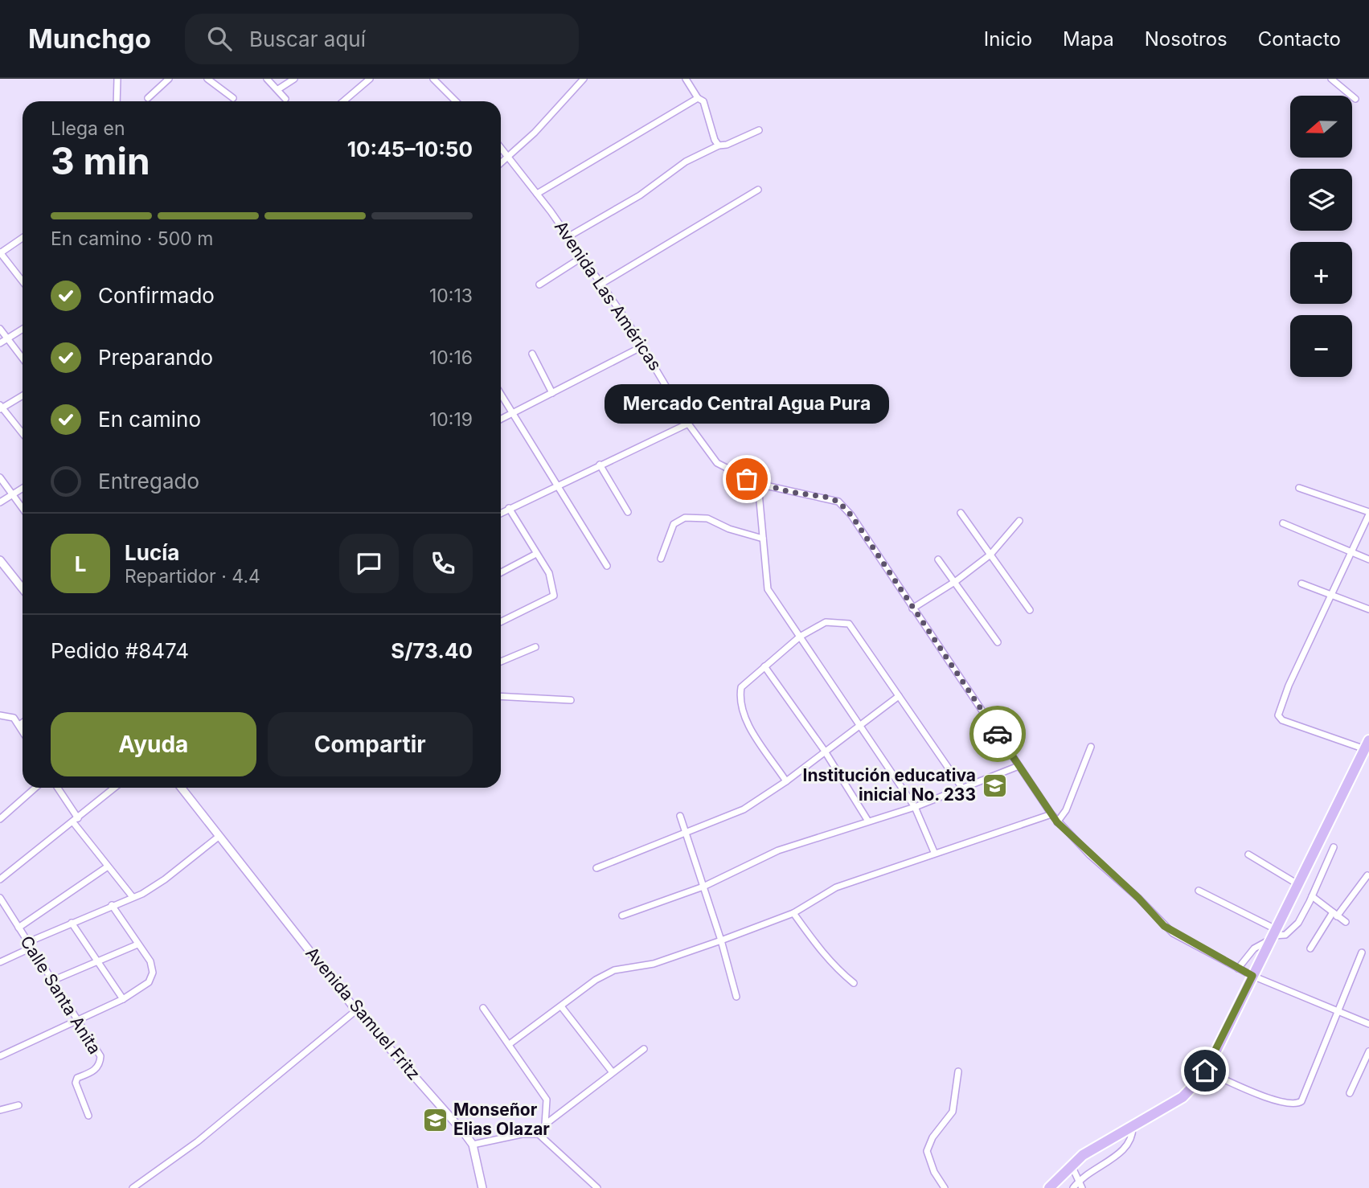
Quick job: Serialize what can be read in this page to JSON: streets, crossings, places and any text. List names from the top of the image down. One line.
{"streets":{"street":["Avenida Las Américas","Calle Santa Anita","Avenida Samuel Fritz"]},"places":{"other":["Mercado Central Agua Pura"],"school or university":["Institución educativa inicial No. 233","Monseñor Elias Olazar"]},"north":"left","page":{"header":"Munchgo","search":"Buscar aquí","nav":["Inicio","Mapa","Nosotros","Contacto"],"map_buttons":["+","−"],"heading":["3 min","Llega en","10:45–10:50"],"panel":["Lucía","Repartidor · 4.4","Pedido #8474","S/73.40"],"bar":"En camino · 500 m","list":[["Confirmado","10:13"],["Preparando","10:16"],["En camino","10:19"],"Entregado"],"bubble":"Mercado Central Agua Pura","round":"L","buttons":["Ayuda","Compartir"]}}
